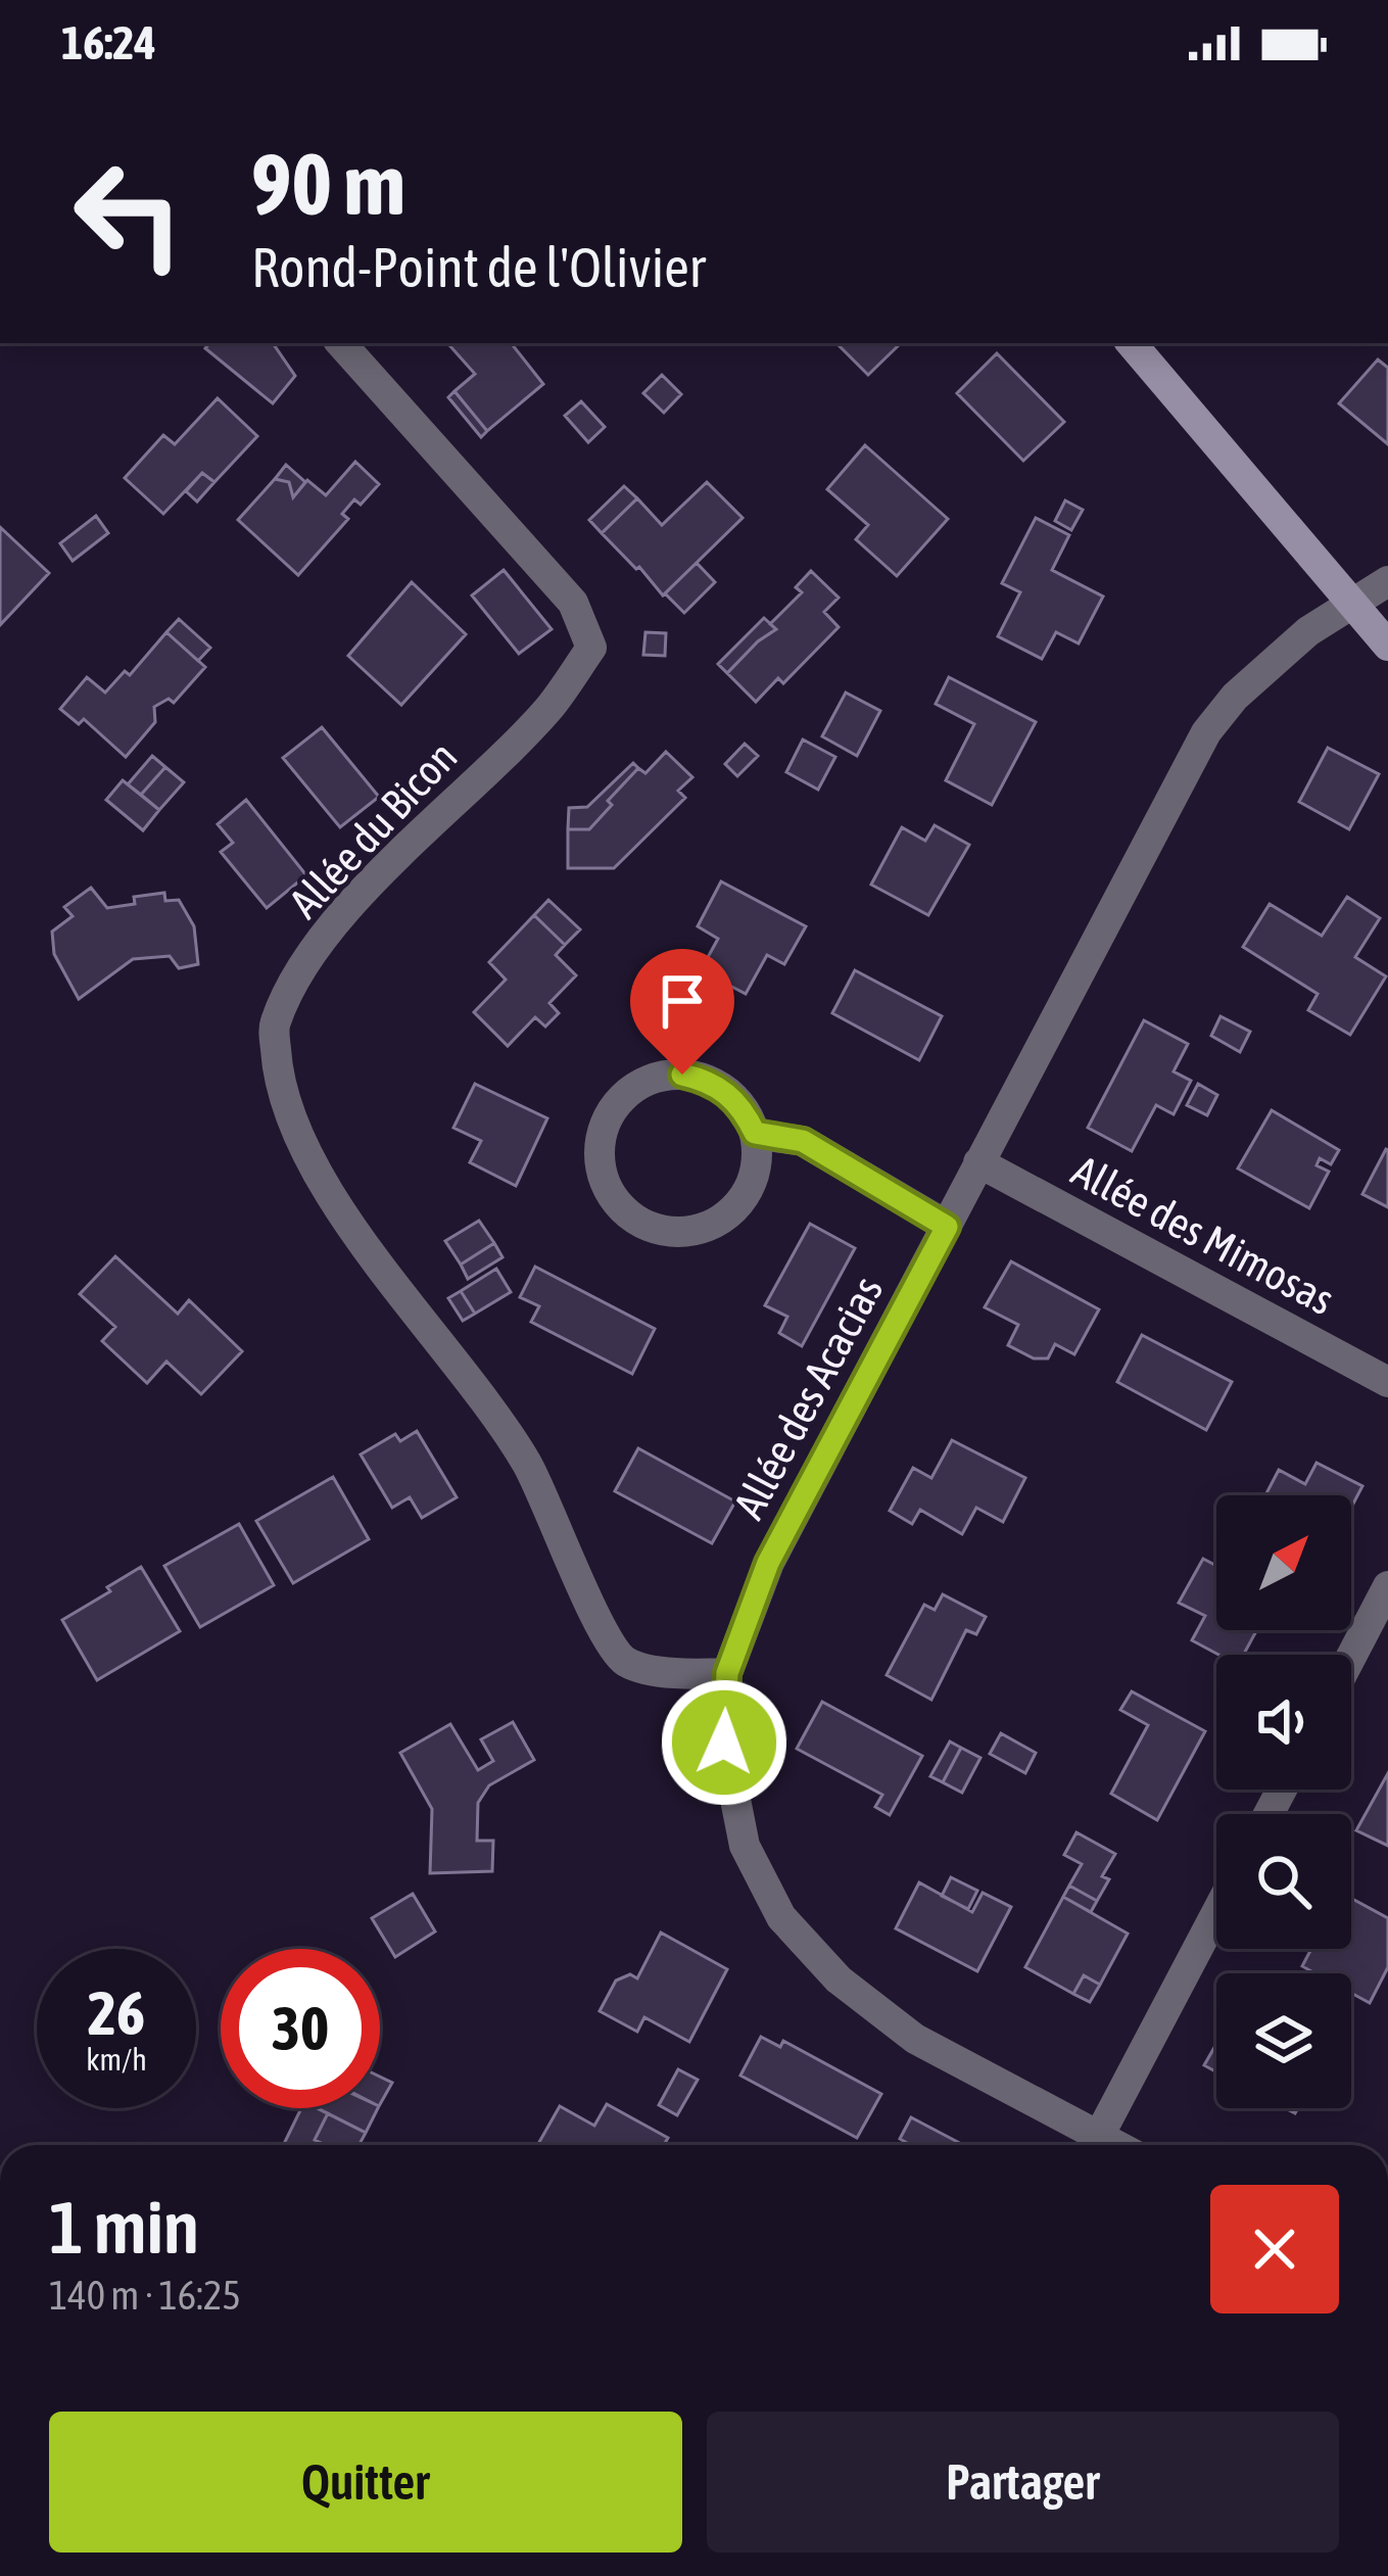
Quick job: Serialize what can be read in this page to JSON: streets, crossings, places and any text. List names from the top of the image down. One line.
{"streets":{"street":["Allée du Bicon","Allée des Mimosas","Allée des Acacias"]},"crossings":[["Allée du Bicon","Allée des Acacias"],["Allée des Mimosas","Allée des Acacias"]],"north":"top right","page":{"status":"16:24","turn":["90 m","Rond-Point de l'Olivier"],"speed":"26 km/h","limit":"30","heading":["1 min","140 m · 16:25"],"buttons":["Quitter","Partager"]}}
